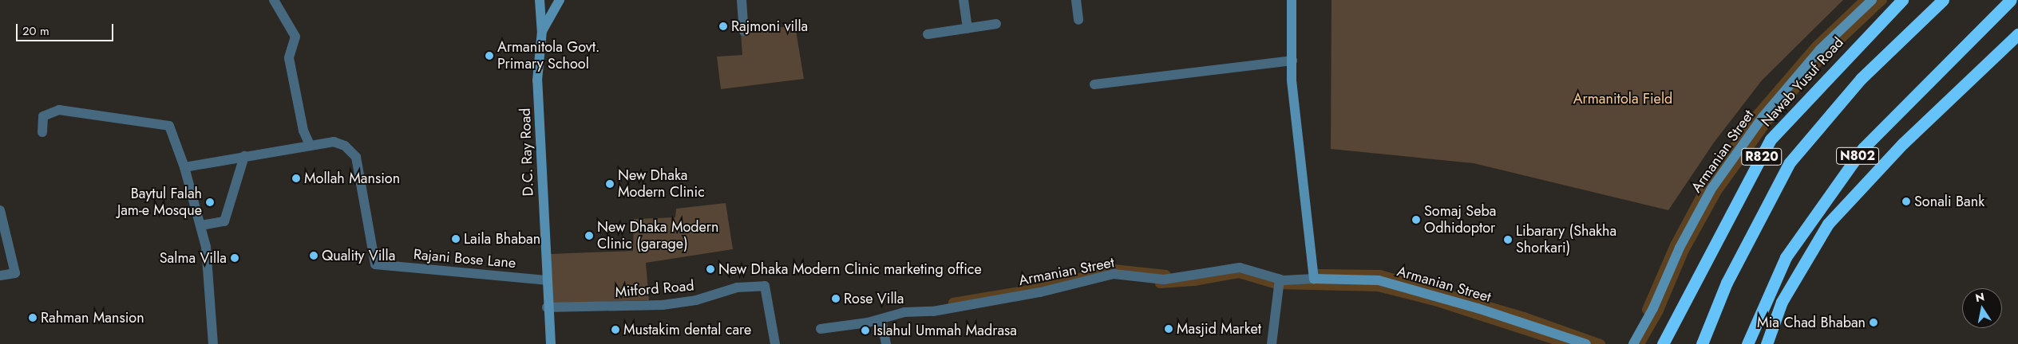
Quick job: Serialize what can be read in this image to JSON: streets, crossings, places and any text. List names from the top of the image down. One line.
{"streets":{"highway":["Nawab Yusuf Road","N802","R820"],"street":["Armanian Street","D.C. Ray Road","Rajani Bose Lane","Mitford Road"]},"crossings":[["D.C. Ray Road","Rajani Bose Lane"],["D.C. Ray Road","Mitford Road"]],"parks":["Armanitola Field"],"places":["Rajmoni villa","Armanitola Govt. Primary School","Mollah Mansion","New Dhaka Modern Clinic","Sonali Bank","Baytul Falah Jam-e Mosque","Somaj Seba Odhidoptor","New Dhaka Modern Clinic (garage)","Laila Bhaban","Libarary (Shakha Shorkari)","Quality Villa","Salma Villa","New Dhaka Modern Clinic marketing office","Rose Villa","Rahman Mansion","Mia Chad Bhaban","Masjid Market","Mustakim dental care","Islahul Ummah Madrasa"],"scale_bar":"20 m","north":"top"}
